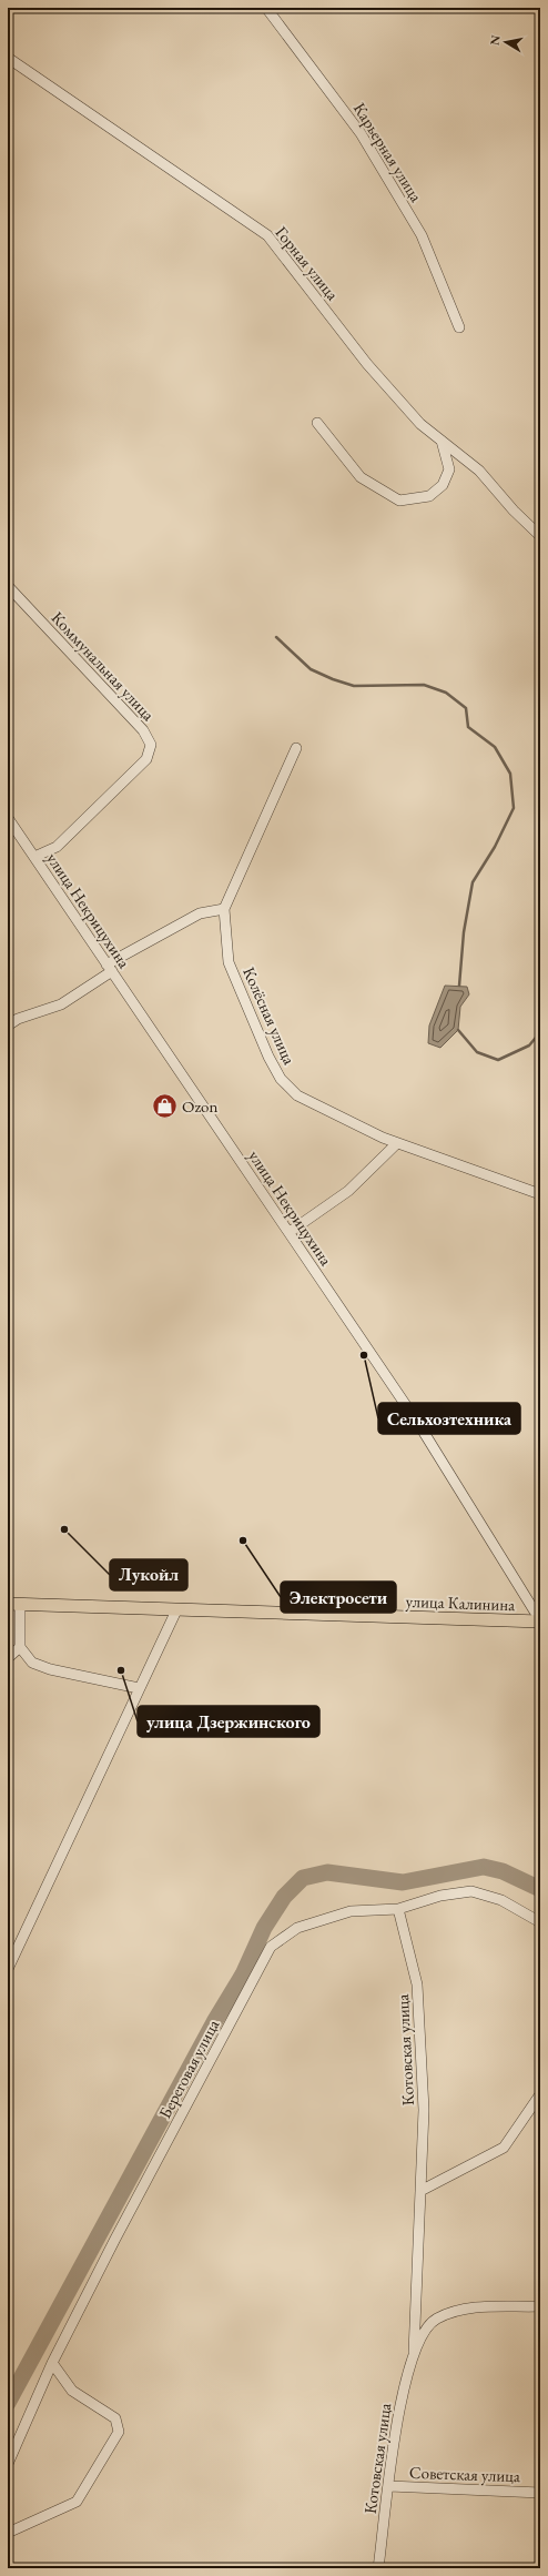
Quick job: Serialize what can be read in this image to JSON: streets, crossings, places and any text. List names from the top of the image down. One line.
{"streets":{"main road":["улица Калинина"],"street":["Карьерная улица","Горная улица","Коммунальная улица","улица Некрицухина","Колёсная улица","Котовская улица","Береговая улица","Советская улица"]},"crossings":[["Коммунальная улица","улица Некрицухина"],["улица Некрицухина","улица Калинина"],["Котовская улица","Береговая улица"],["Котовская улица","Советская улица"]],"places":{"shop":["Ozon"],"other":["Сельхозтехника","Лукойл","Электросети","улица Дзержинского"]},"north":"left"}
